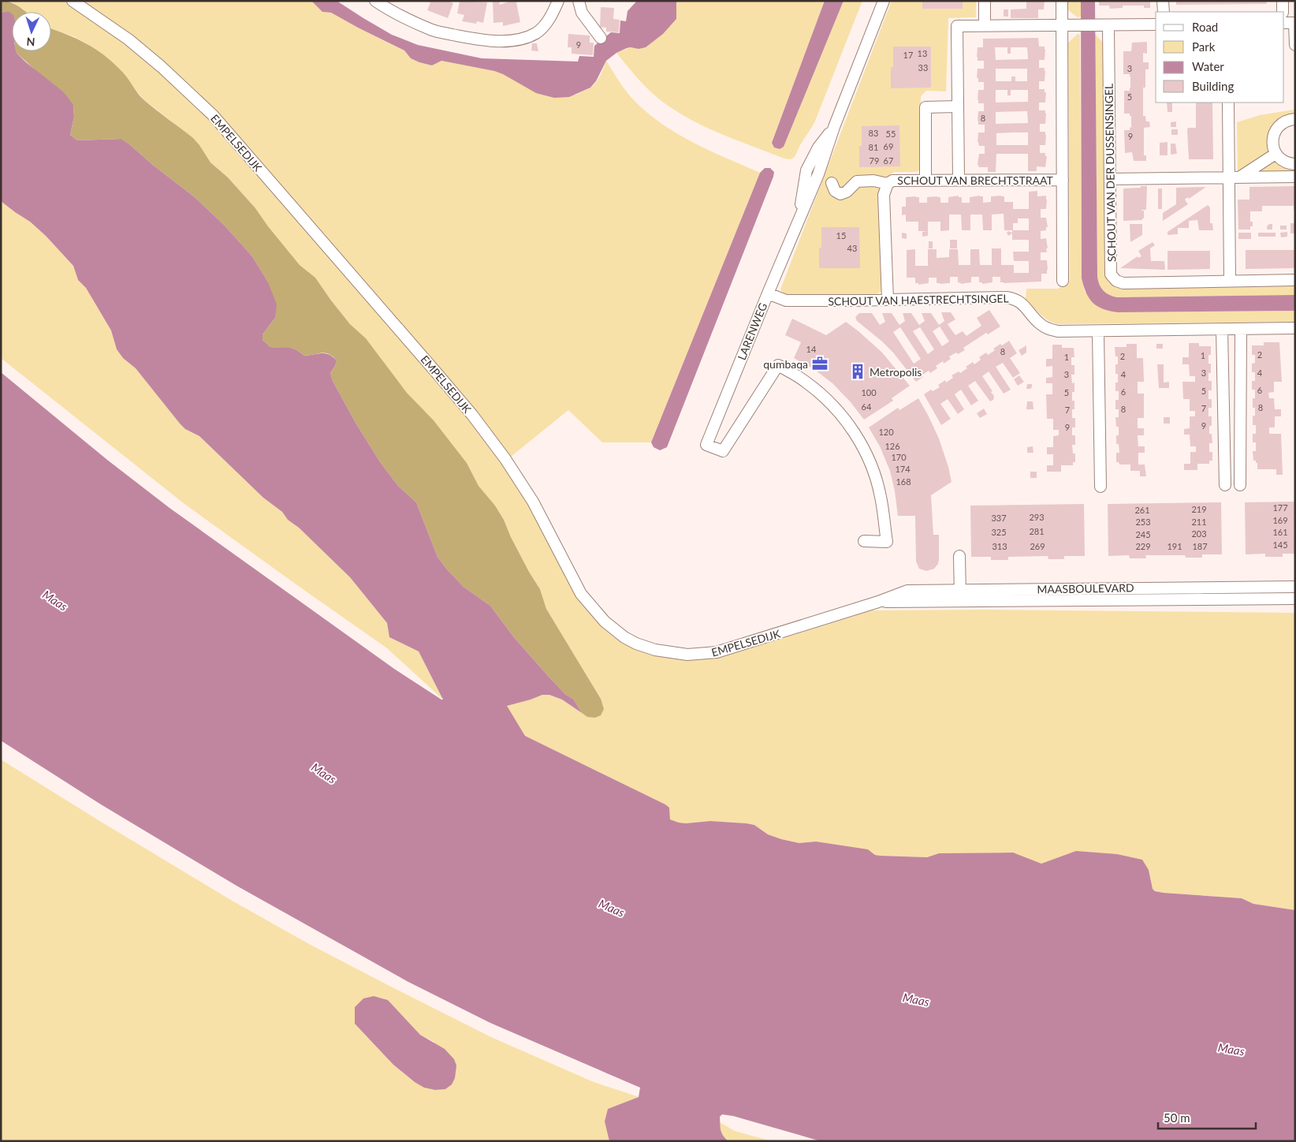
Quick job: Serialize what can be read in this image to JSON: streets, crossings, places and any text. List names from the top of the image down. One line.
{"streets":{"street":["EMPELSEDIJK","SCHOUT VAN DER DUSSENSINGEL","SCHOUT VAN BRECHTSTRAAT","SCHOUT VAN HAESTRECHTSINGEL","LARENWEG","MAASBOULEVARD"]},"crossings":[["EMPELSEDIJK","MAASBOULEVARD"],["SCHOUT VAN BRECHTSTRAAT","SCHOUT VAN HAESTRECHTSINGEL"],["SCHOUT VAN HAESTRECHTSINGEL","LARENWEG"]],"water":["Maas"],"places":{"office":["qumbaqa"],"building":["Metropolis"]},"house_numbers":["9","13","17","33","3","5","8","83","55","9","69","81","79","67","15","43","14","8","2","1","2","1","3","4","3","4","6","5","6","100","5","64","8","7","8","7","9","9","120","126","170","174","168","177","219","261","293","337","169","253","211","281","325","161","203","245","145","313","269","229","191","187"],"legend":["Road","Park","Water","Building"],"scale_bar":"50 m","north":"bottom"}
